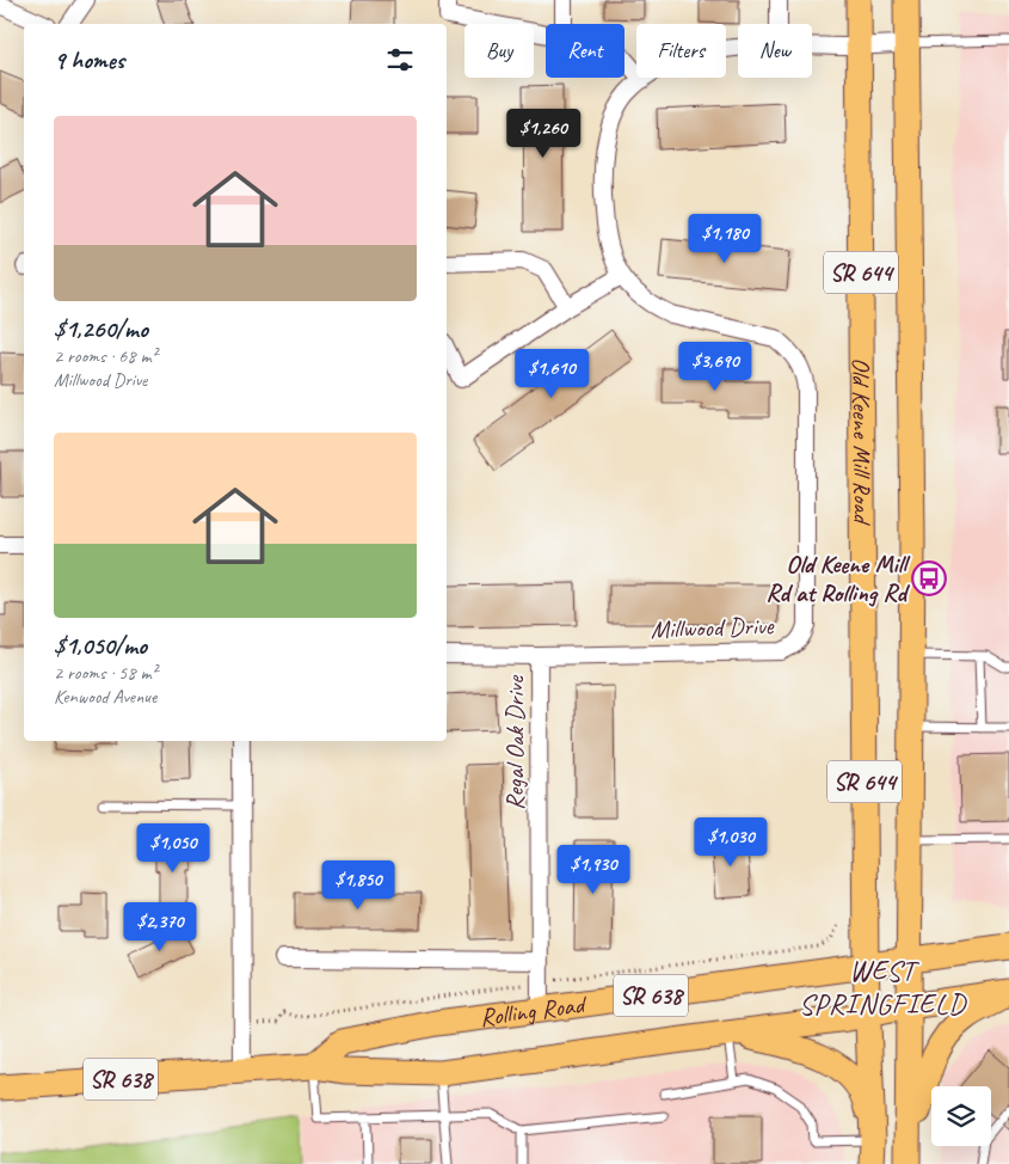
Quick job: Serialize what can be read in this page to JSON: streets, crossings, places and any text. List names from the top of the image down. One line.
{"streets":{"main road":["SR 644","Old Keene Mill Road","SR 638","Rolling Road"],"street":["Millwood Drive","Regal Oak Drive"]},"crossings":[["Old Keene Mill Road","Millwood Drive"],["Old Keene Mill Road","Rolling Road"],["Millwood Drive","Regal Oak Drive"],["Regal Oak Drive","Rolling Road"]],"districts":["WEST SPRINGFIELD"],"places":{"bus stop":["Old Keene Mill Rd at Rolling Rd"]},"page":{"chip":["Buy","Rent","Filters","New"],"heading":"9 homes","list":[{"name":"$1,260/mo","note":"2 rooms · 68 m² · Millwood Drive"},{"name":"$1,050/mo","note":"2 rooms · 58 m² · Kenwood Avenue"}],"price":["$1,260","$1,180","$3,690","$1,610","$1,030","$1,050","$1,930","$1,850","$2,370"]}}
